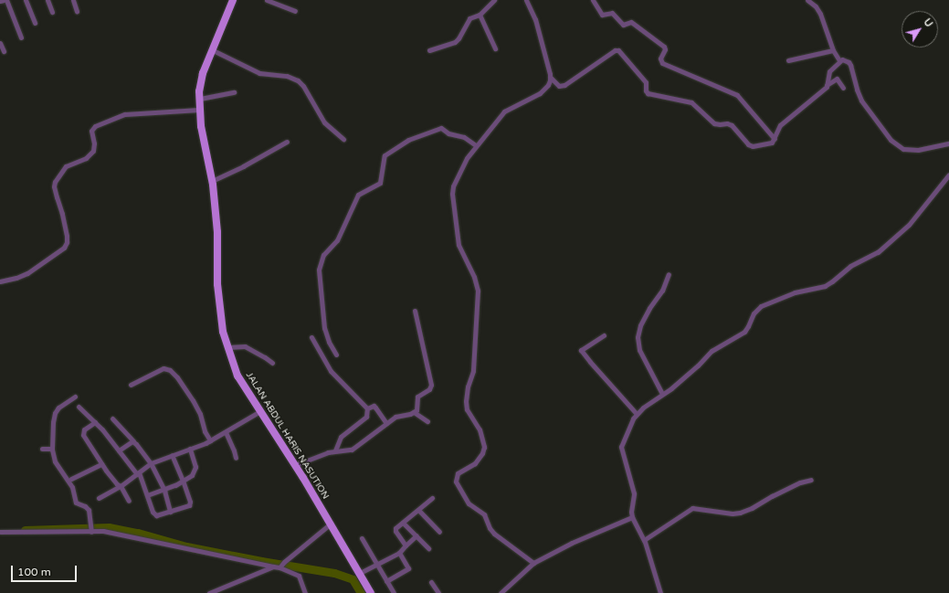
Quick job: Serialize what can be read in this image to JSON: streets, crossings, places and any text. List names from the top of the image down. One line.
{"streets":{"main road":["JALAN ABDUL HARIS NASUTION"]},"scale_bar":"100 m","north":"top right"}
